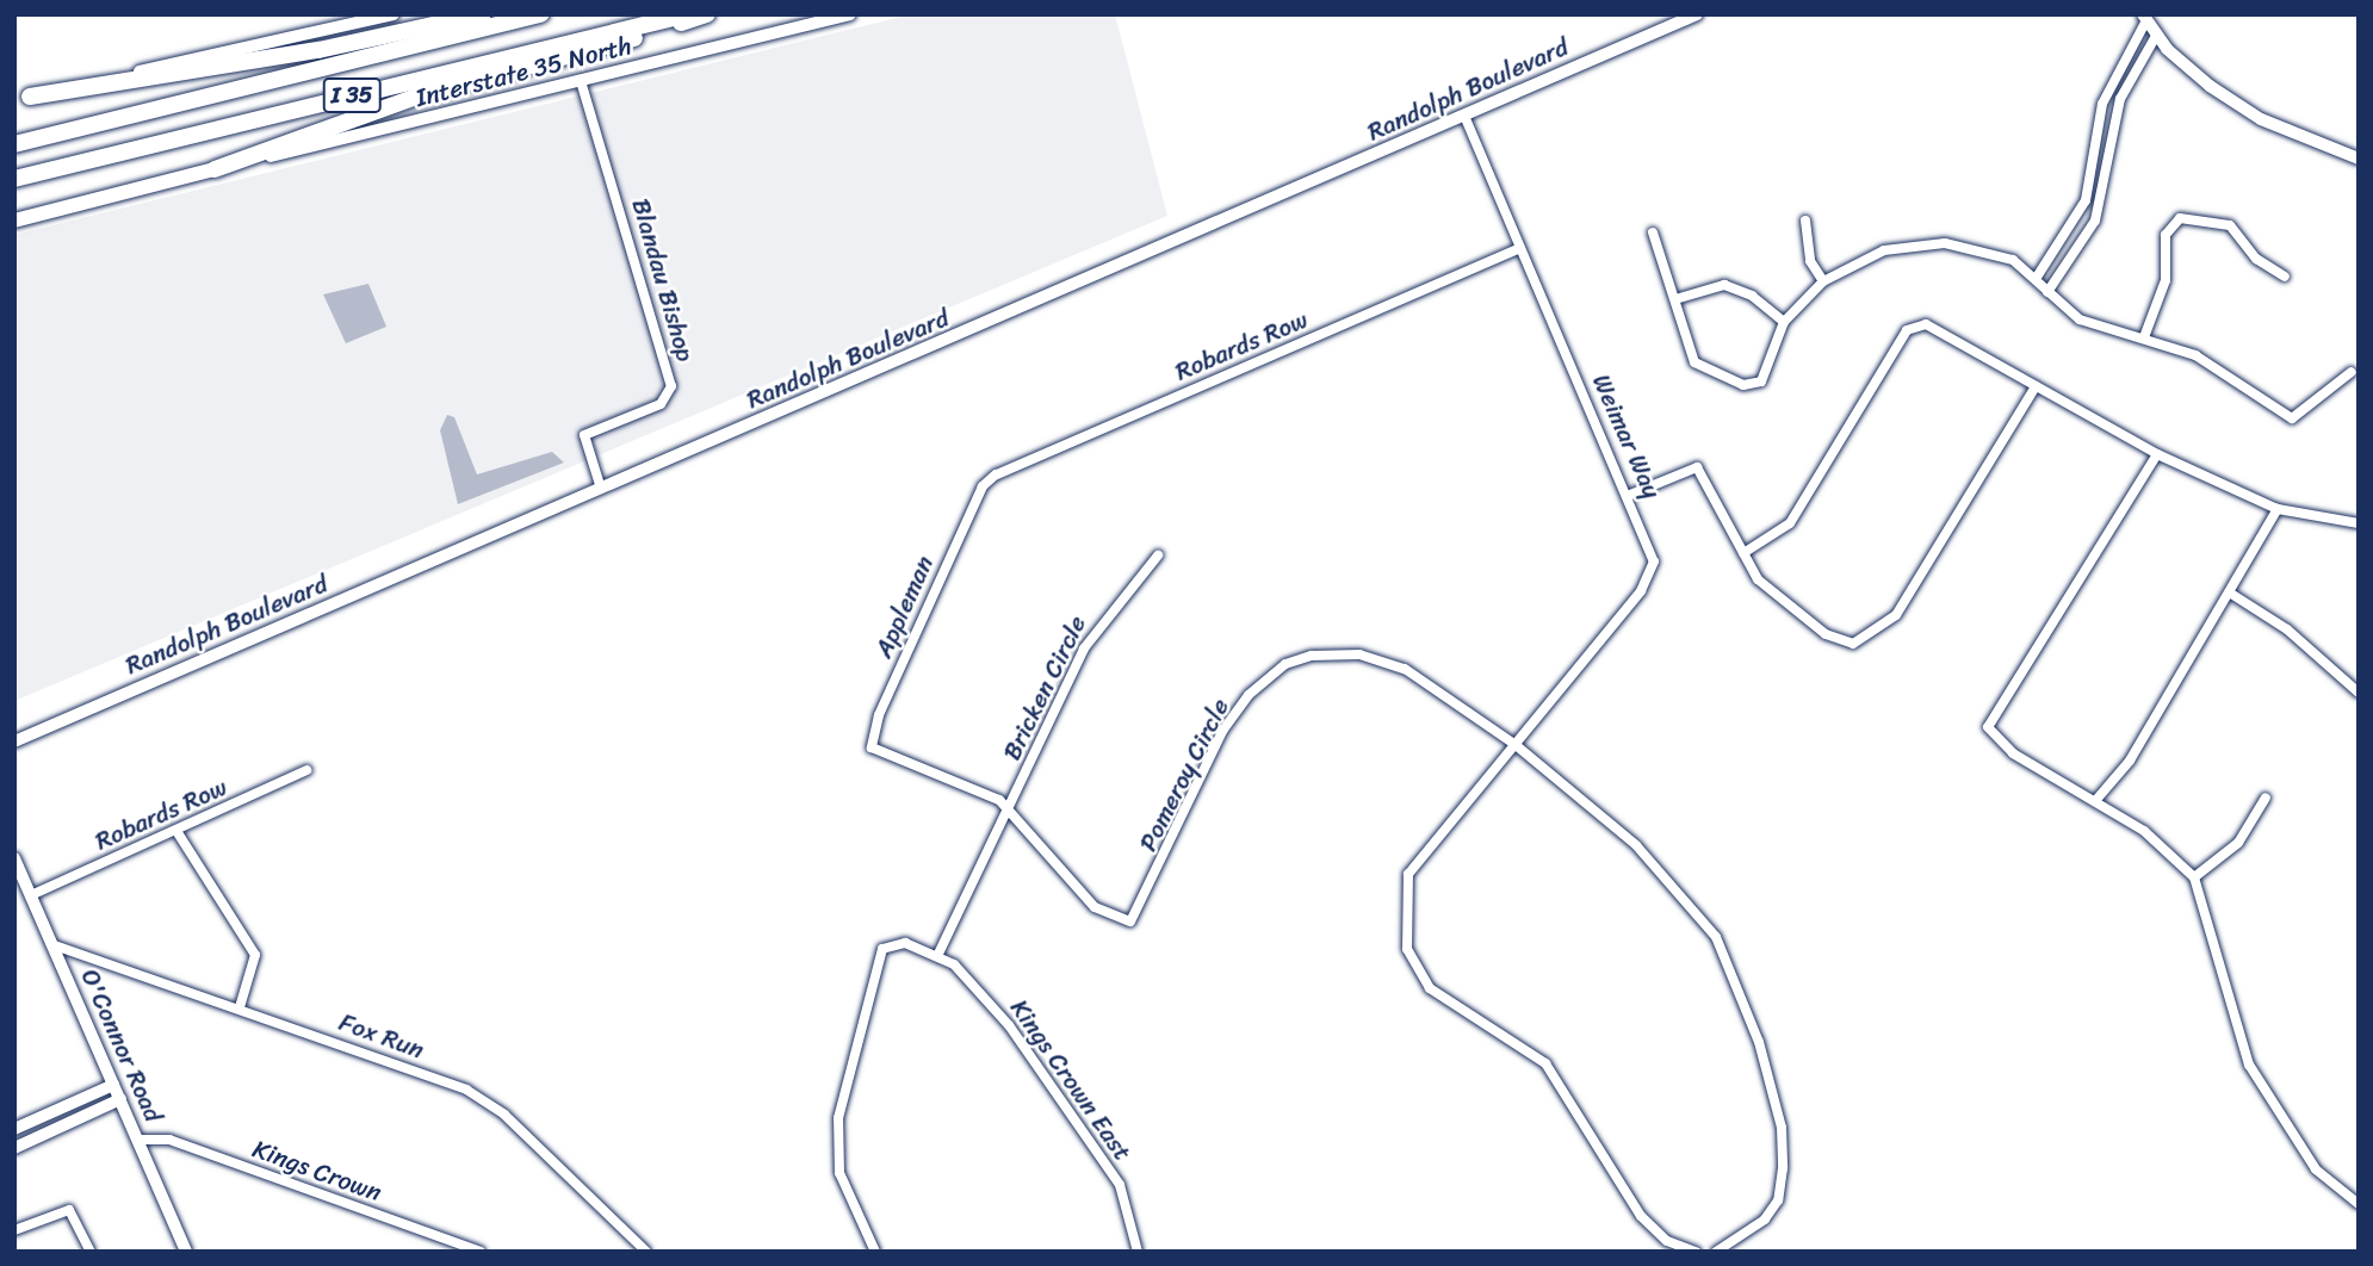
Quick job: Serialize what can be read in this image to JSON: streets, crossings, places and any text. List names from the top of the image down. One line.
{"streets":{"highway":["I 35"],"main road":["Interstate 35 North"],"street":["Randolph Boulevard","Blandau Bishop","Robards Row","Weimar Way","Appleman","Bricken Circle","Pomeroy Circle","Fox Run","O'Connor Road","Kings Crown East","Kings Crown"]},"crossings":[["Interstate 35 North","Blandau Bishop"],["Randolph Boulevard","Blandau Bishop"],["Randolph Boulevard","Weimar Way"],["Robards Row","Weimar Way"],["Robards Row","Appleman"],["Robards Row","O'Connor Road"],["Weimar Way","Pomeroy Circle"],["Appleman","Bricken Circle"],["Appleman","Pomeroy Circle"],["Bricken Circle","Pomeroy Circle"],["Bricken Circle","Kings Crown East"],["Fox Run","O'Connor Road"],["O'Connor Road","Kings Crown"]]}
